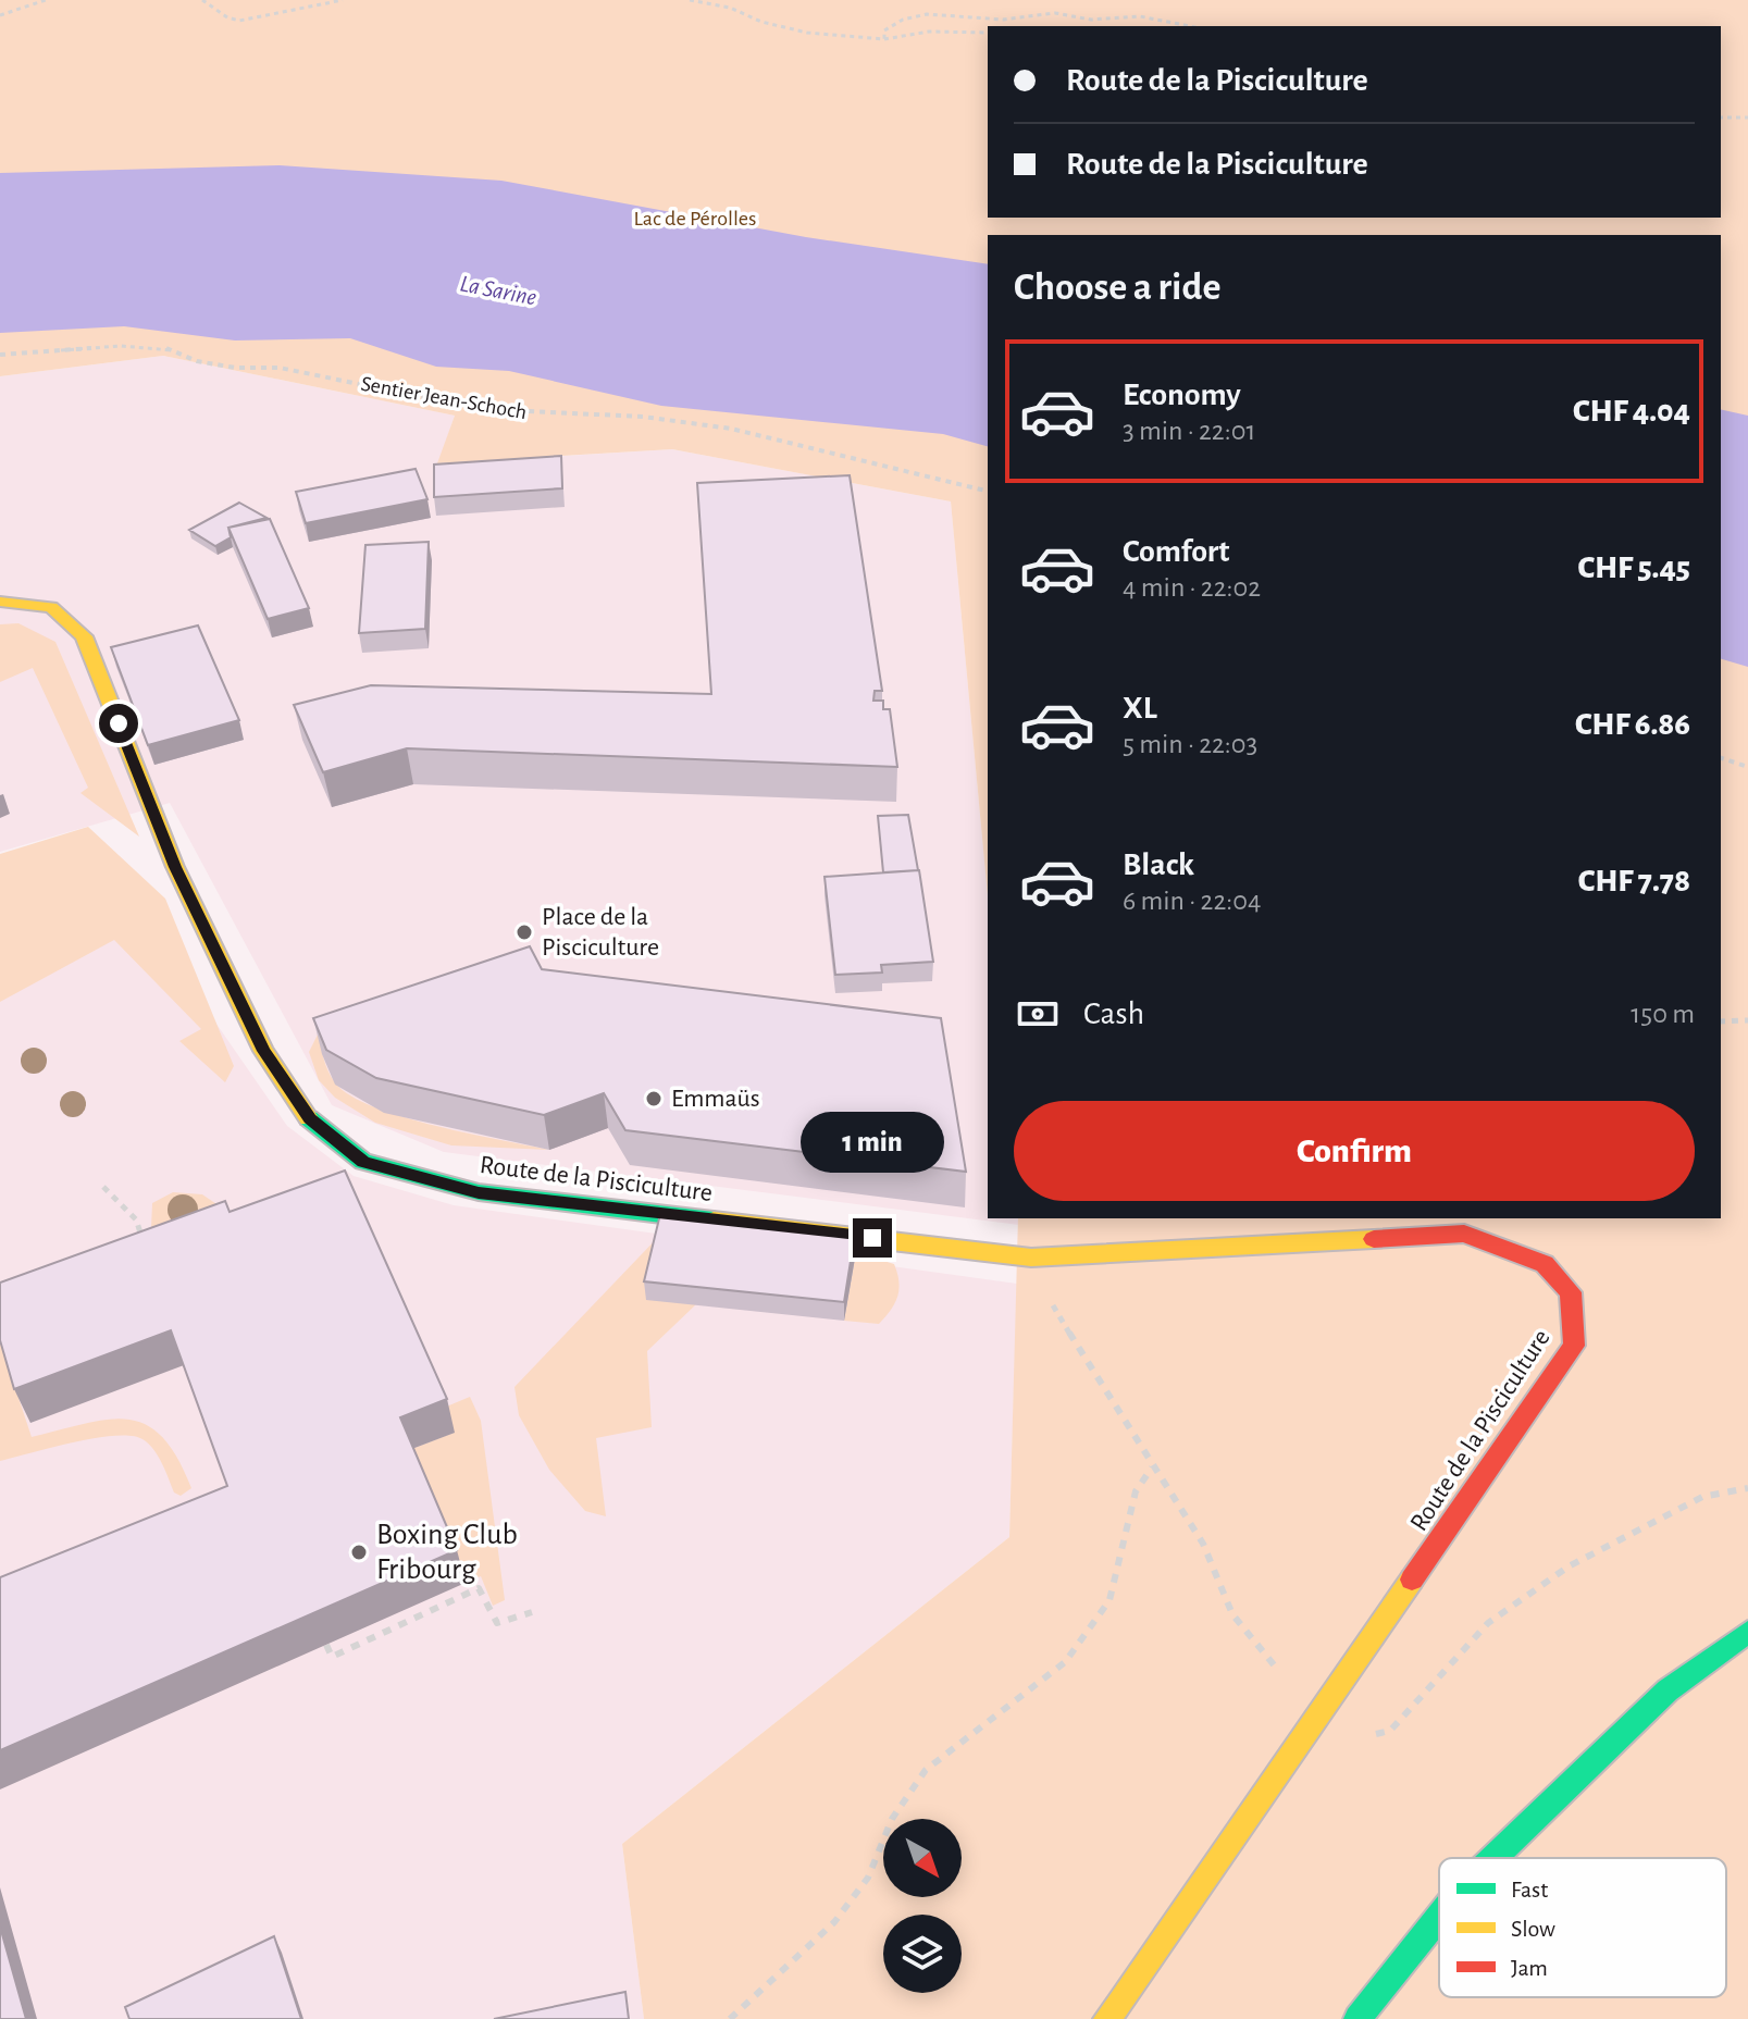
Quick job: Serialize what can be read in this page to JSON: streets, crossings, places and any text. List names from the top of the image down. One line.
{"streets":{"street":["Route de la Pisciculture"],"path":["Sentier Jean-Schoch"]},"water":["La Sarine"],"parks":["Lac de Pérolles"],"places":["Place de la Pisciculture","Emmaüs","Boxing Club Fribourg"],"legend":["Fast","Slow","Jam"],"north":"bottom right","page":{"banner":["Route de la Pisciculture","Route de la Pisciculture"],"heading":"Choose a ride","list":[{"name":"Economy","note":"3 min · 22:01","value":"CHF 4.04"},{"name":"Comfort","note":"4 min · 22:02","value":"CHF 5.45"},{"name":"XL","note":"5 min · 22:03","value":"CHF 6.86"},{"name":"Black","note":"6 min · 22:04","value":"CHF 7.78"}],"pay":["Cash","150 m"],"buttons":"Confirm","bubble":"1 min"}}
